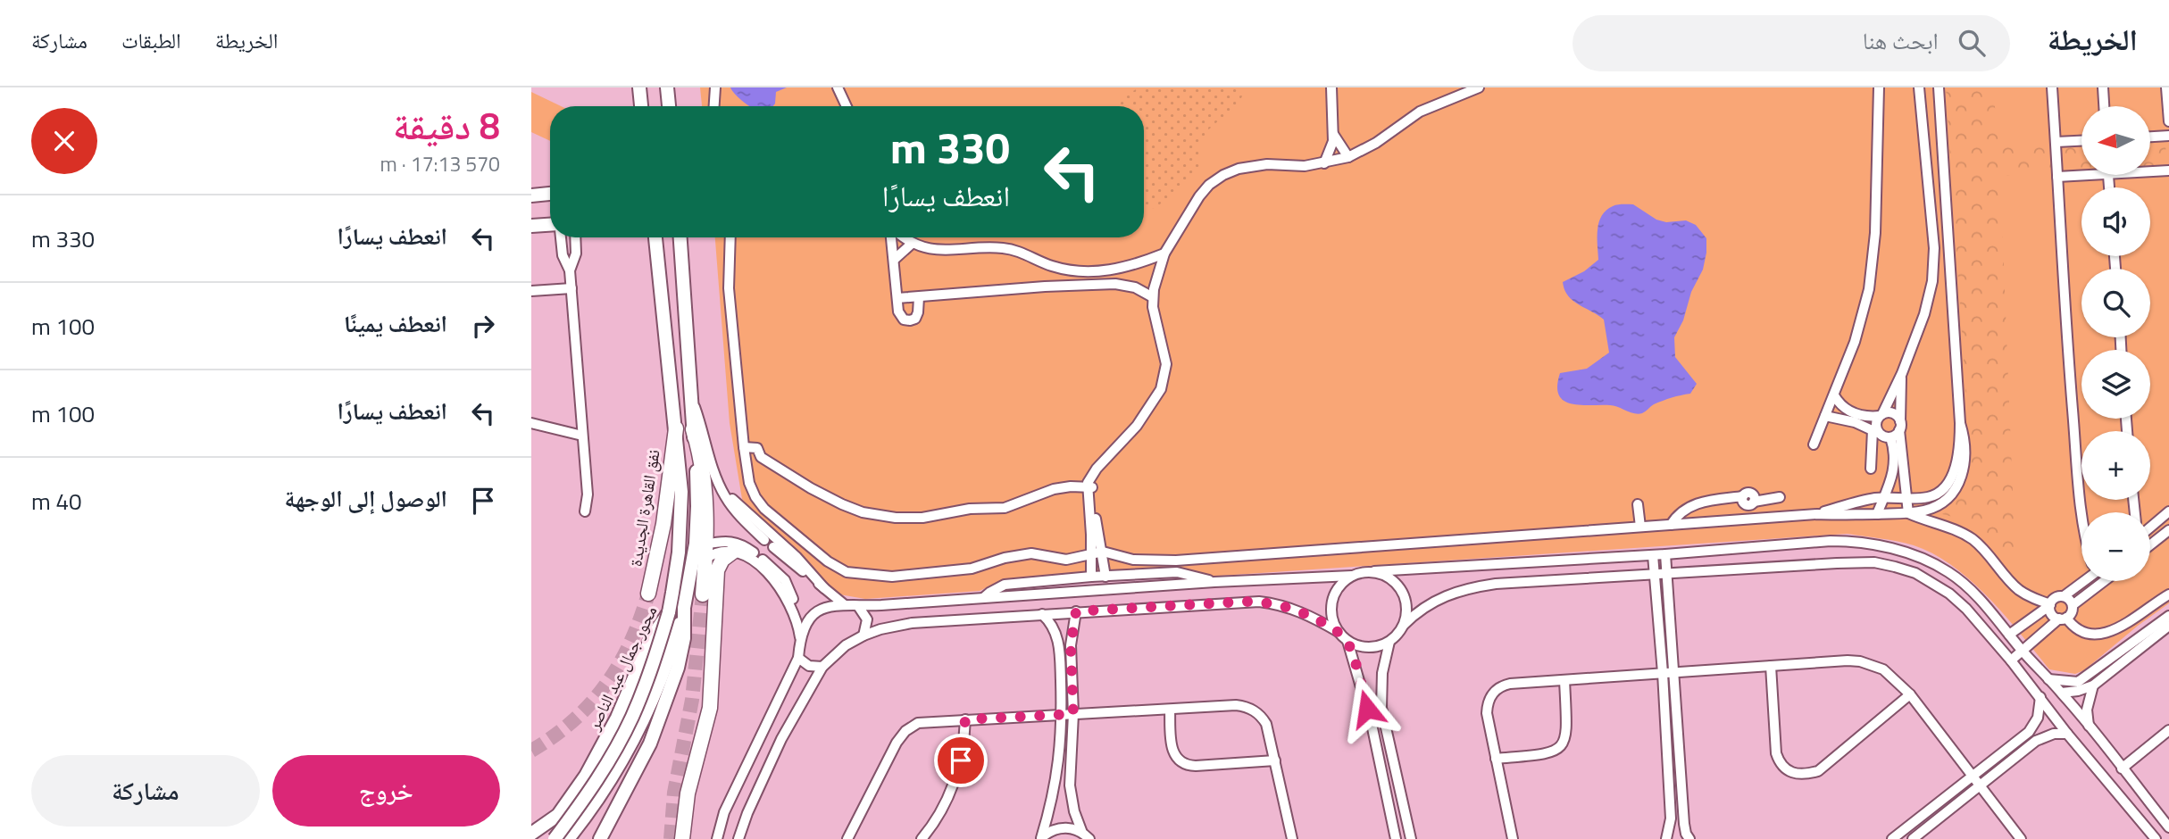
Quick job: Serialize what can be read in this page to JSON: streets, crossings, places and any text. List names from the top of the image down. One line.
{"streets":{"highway":["نفق القاهرة الجديدة"],"main road":["محور جمال عبد الناصر"]},"crossings":[["نفق القاهرة الجديدة","محور جمال عبد الناصر"]],"north":"left","page":{"header":"الخريطة","search":"ابحث هنا","nav":["الخريطة","الطبقات","مشاركة"],"heading":["8 دقيقة","570 m · 17:13"],"map_buttons":["+","−"],"turn":["330 m","انعطف يسارًا"],"list":[{"name":"انعطف يسارًا","value":"330 m"},{"name":"انعطف يمينًا","value":"100 m"},{"name":"انعطف يسارًا","value":"100 m"},{"name":"الوصول إلى الوجهة","value":"40 m"}],"buttons":["خروج","مشاركة"]}}
